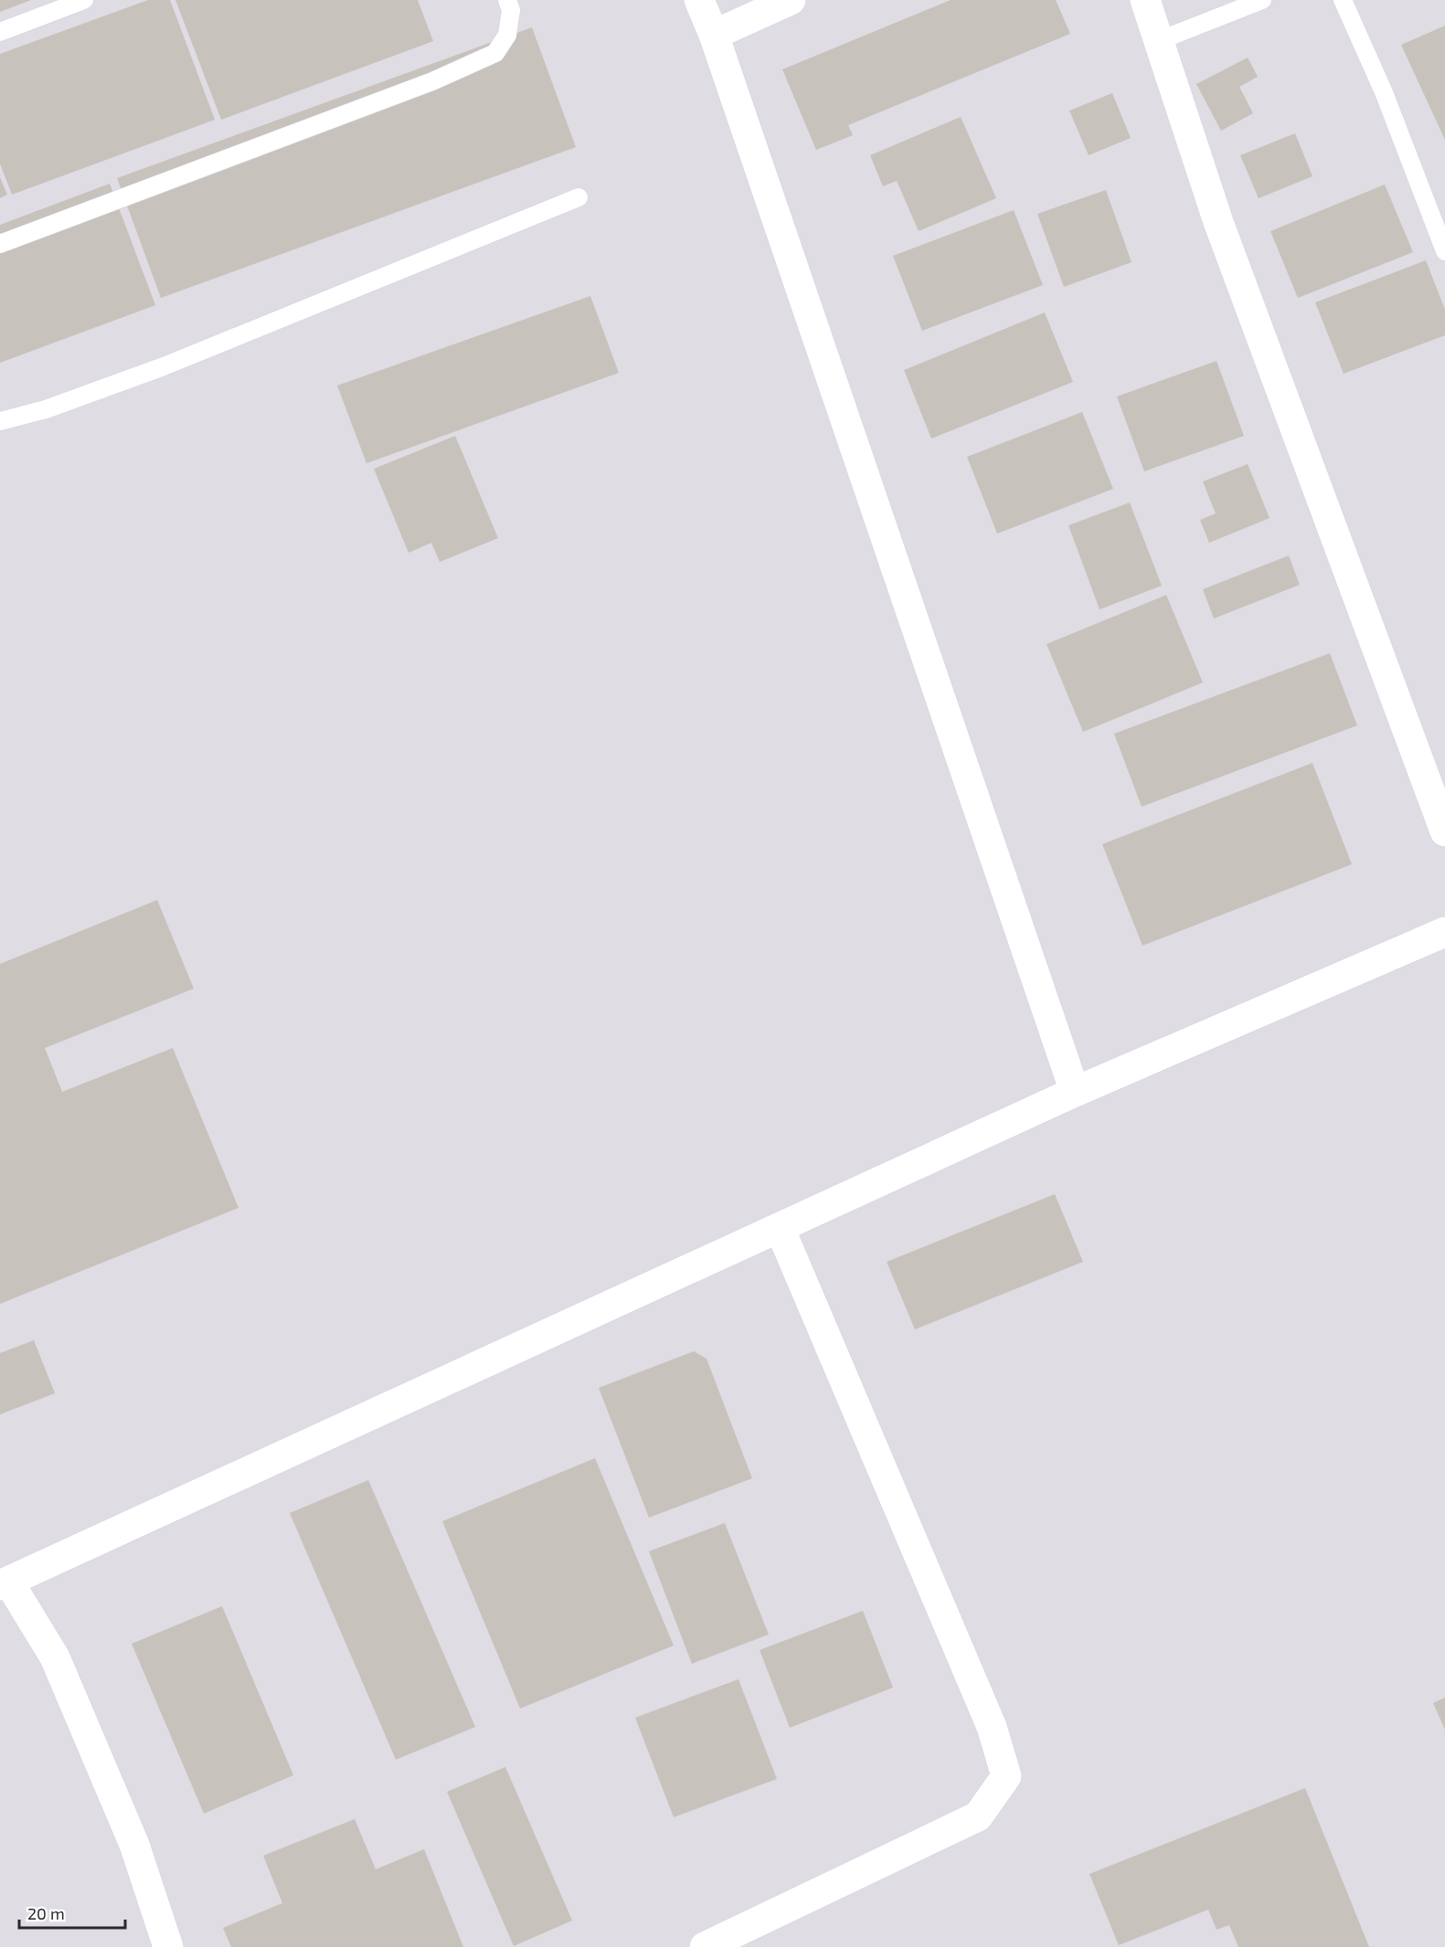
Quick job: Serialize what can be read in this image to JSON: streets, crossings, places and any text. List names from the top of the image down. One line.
{"scale_bar":"20 m"}
